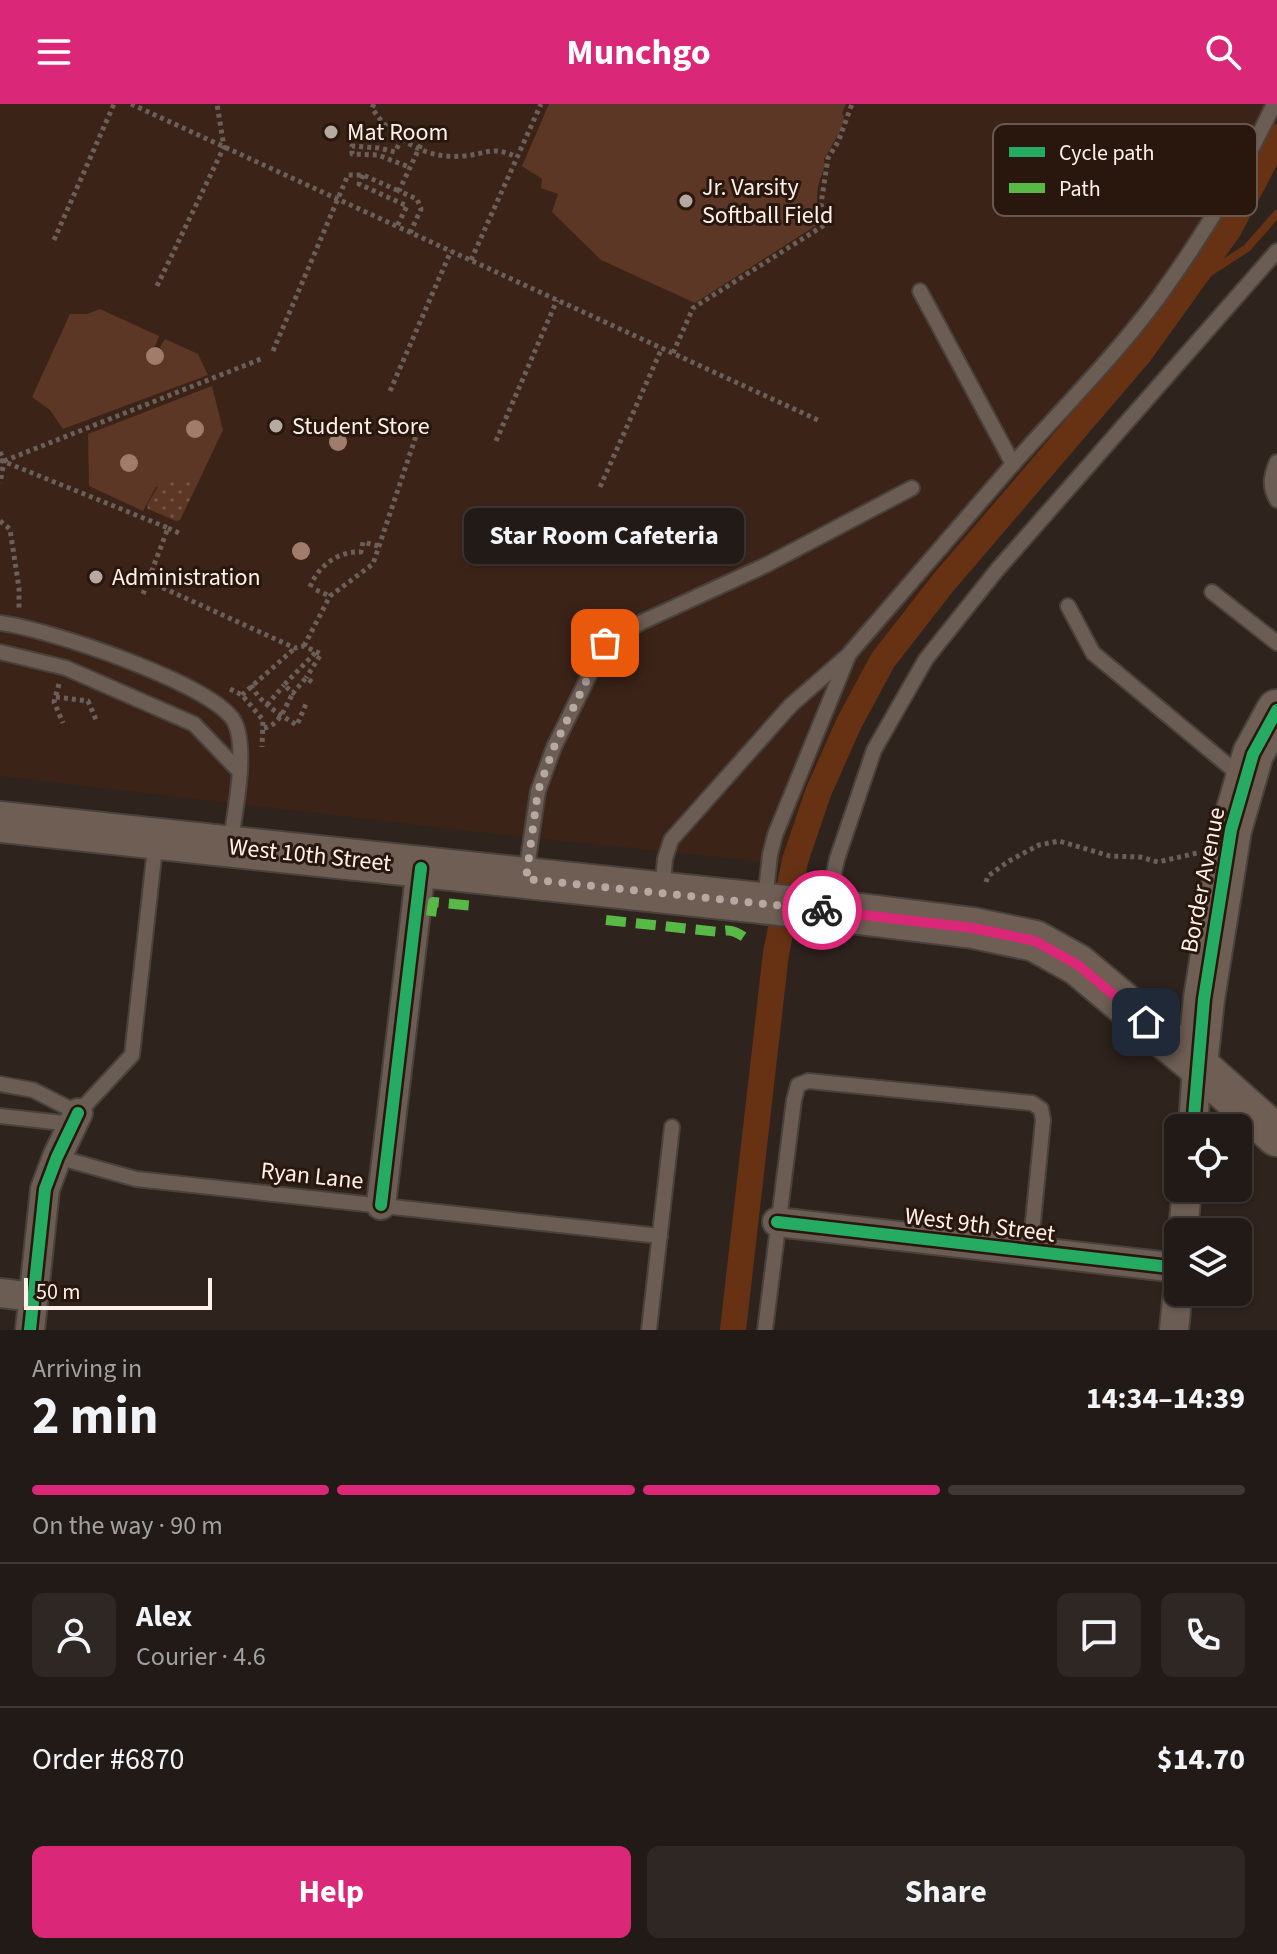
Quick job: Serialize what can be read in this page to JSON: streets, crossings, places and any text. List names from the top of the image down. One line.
{"streets":{"main road":["West 10th Street","Border Avenue"],"street":["West 9th Street"],"lane":["Ryan Lane"]},"crossings":[["West 10th Street","Border Avenue"]],"places":["Mat Room","Jr. Varsity Softball Field","Student Store","Administration","Star Room Cafeteria"],"legend":["Cycle path","Path"],"scale_bar":"50 m","page":{"header":"Munchgo","bubble":"Star Room Cafeteria","scale":"50 m","heading":["2 min","Arriving in","14:34–14:39"],"panel":["Alex","Courier · 4.6","Order #6870","$14.70"],"bar":"On the way · 90 m","buttons":["Help","Share"]}}
